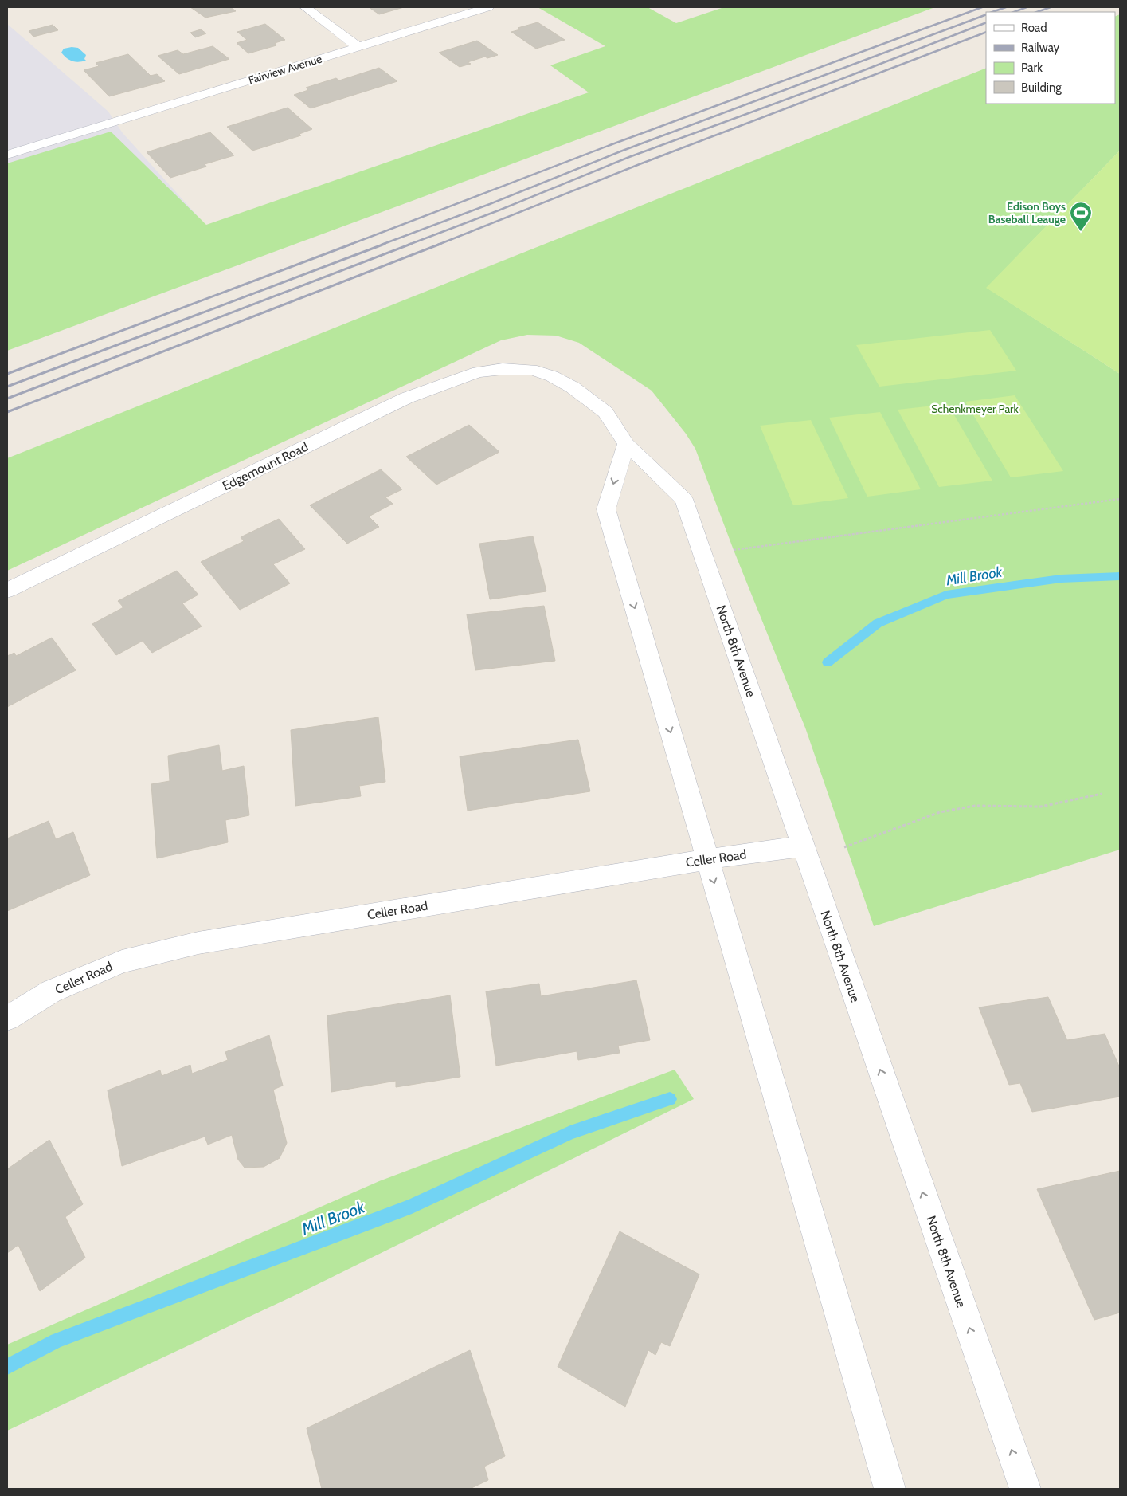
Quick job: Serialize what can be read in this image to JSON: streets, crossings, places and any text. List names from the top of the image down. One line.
{"streets":{"street":["Fairview Avenue","Edgemount Road","North 8th Avenue","Celler Road"]},"crossings":[["Edgemount Road","North 8th Avenue"],["North 8th Avenue","Celler Road"]],"water":["Mill Brook"],"parks":["Schenkmeyer Park"],"places":{"sports":["Edison Boys Baseball Leauge"]},"legend":["Road","Railway","Park","Building"]}
